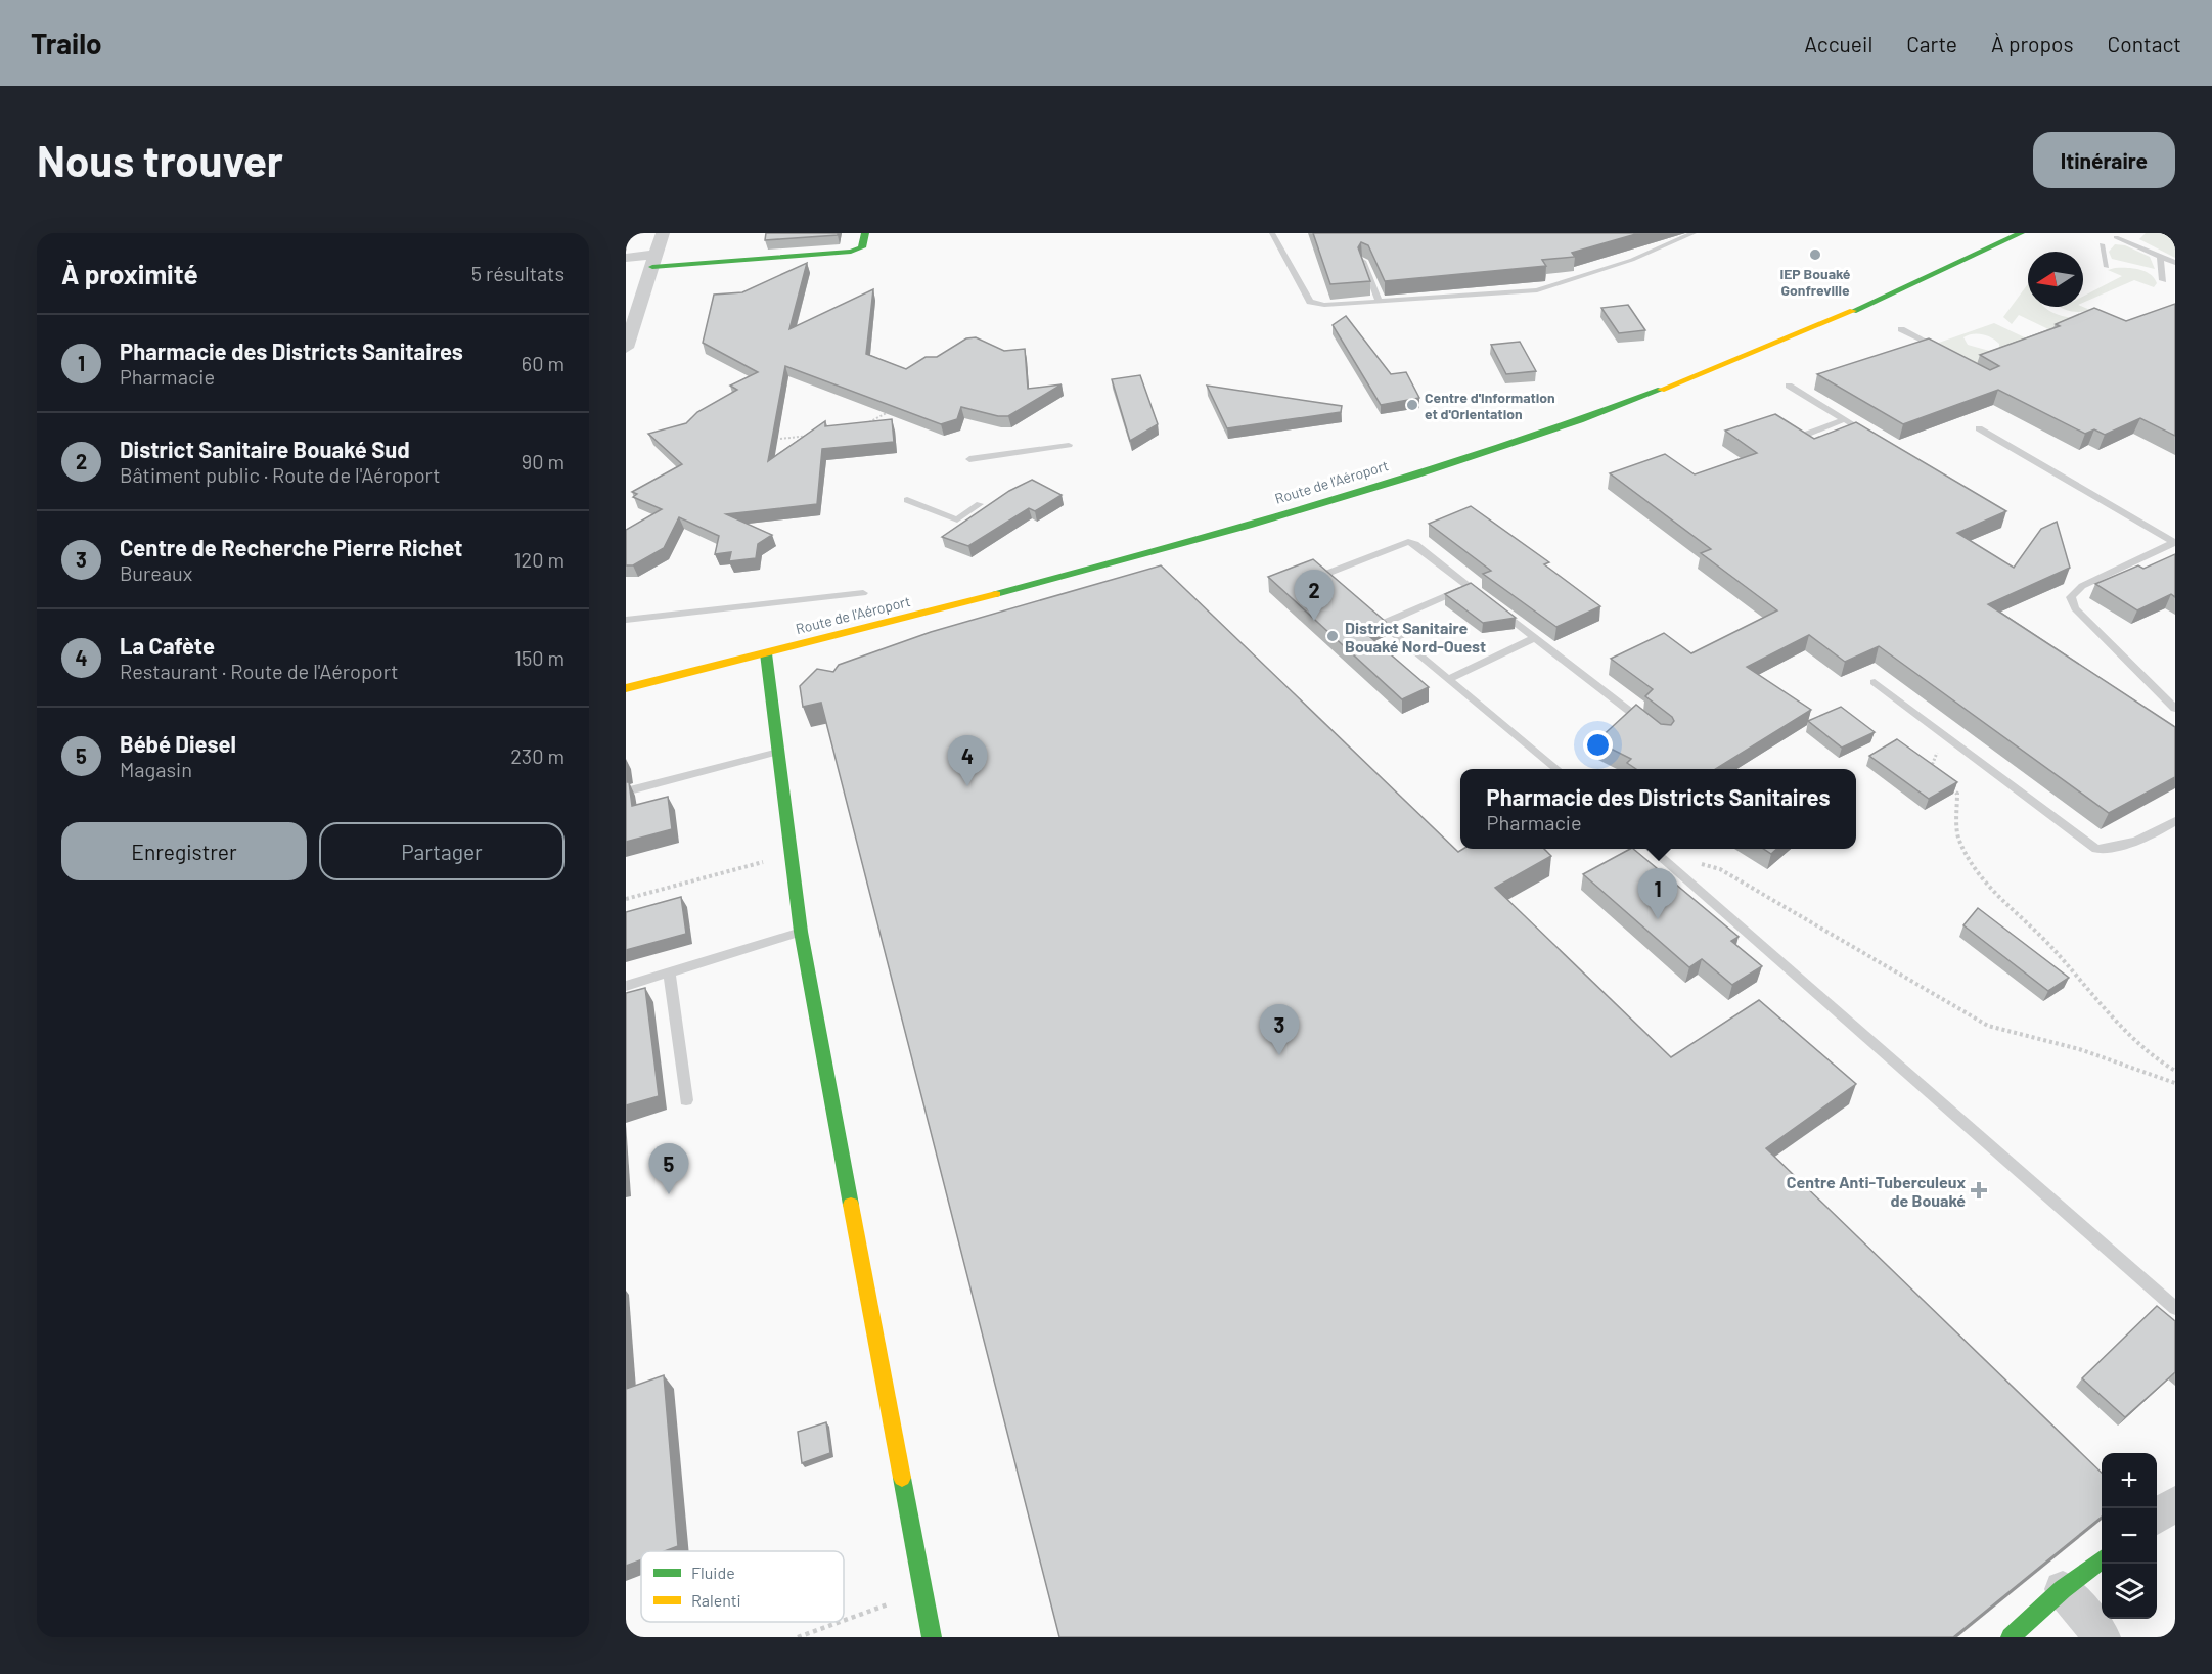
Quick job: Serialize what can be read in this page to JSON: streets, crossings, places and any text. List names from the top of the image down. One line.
{"streets":{"main road":["Route de l'Aéroport"]},"places":{"other":["IEP Bouaké Gonfreville","Centre d'Information et d'Orientation","District Sanitaire Bouaké Nord-Ouest"],"health":["Centre Anti-Tuberculeux de Bouaké"]},"legend":["Fluide","Ralenti"],"north":"left","page":{"header":"Trailo","nav":["Accueil","Carte","À propos","Contact"],"buttons":["Itinéraire",["Enregistrer","Partager"]],"title":"Nous trouver","heading":["À proximité","5 résultats"],"list":[{"mark":"1","name":"Pharmacie des Districts Sanitaires","note":"Pharmacie","value":"60 m"},{"mark":"2","name":"District Sanitaire Bouaké Sud","note":"Bâtiment public · Route de l'Aéroport","value":"90 m"},{"mark":"3","name":"Centre de Recherche Pierre Richet","note":"Bureaux","value":"120 m"},{"mark":"4","name":"La Cafète","note":"Restaurant · Route de l'Aéroport","value":"150 m"},{"mark":"5","name":"Bébé Diesel","note":"Magasin","value":"230 m"}],"pins":["2","4","1","3","5"],"popup":["Pharmacie des Districts Sanitaires","Pharmacie"],"map_buttons":["+","−"]}}
